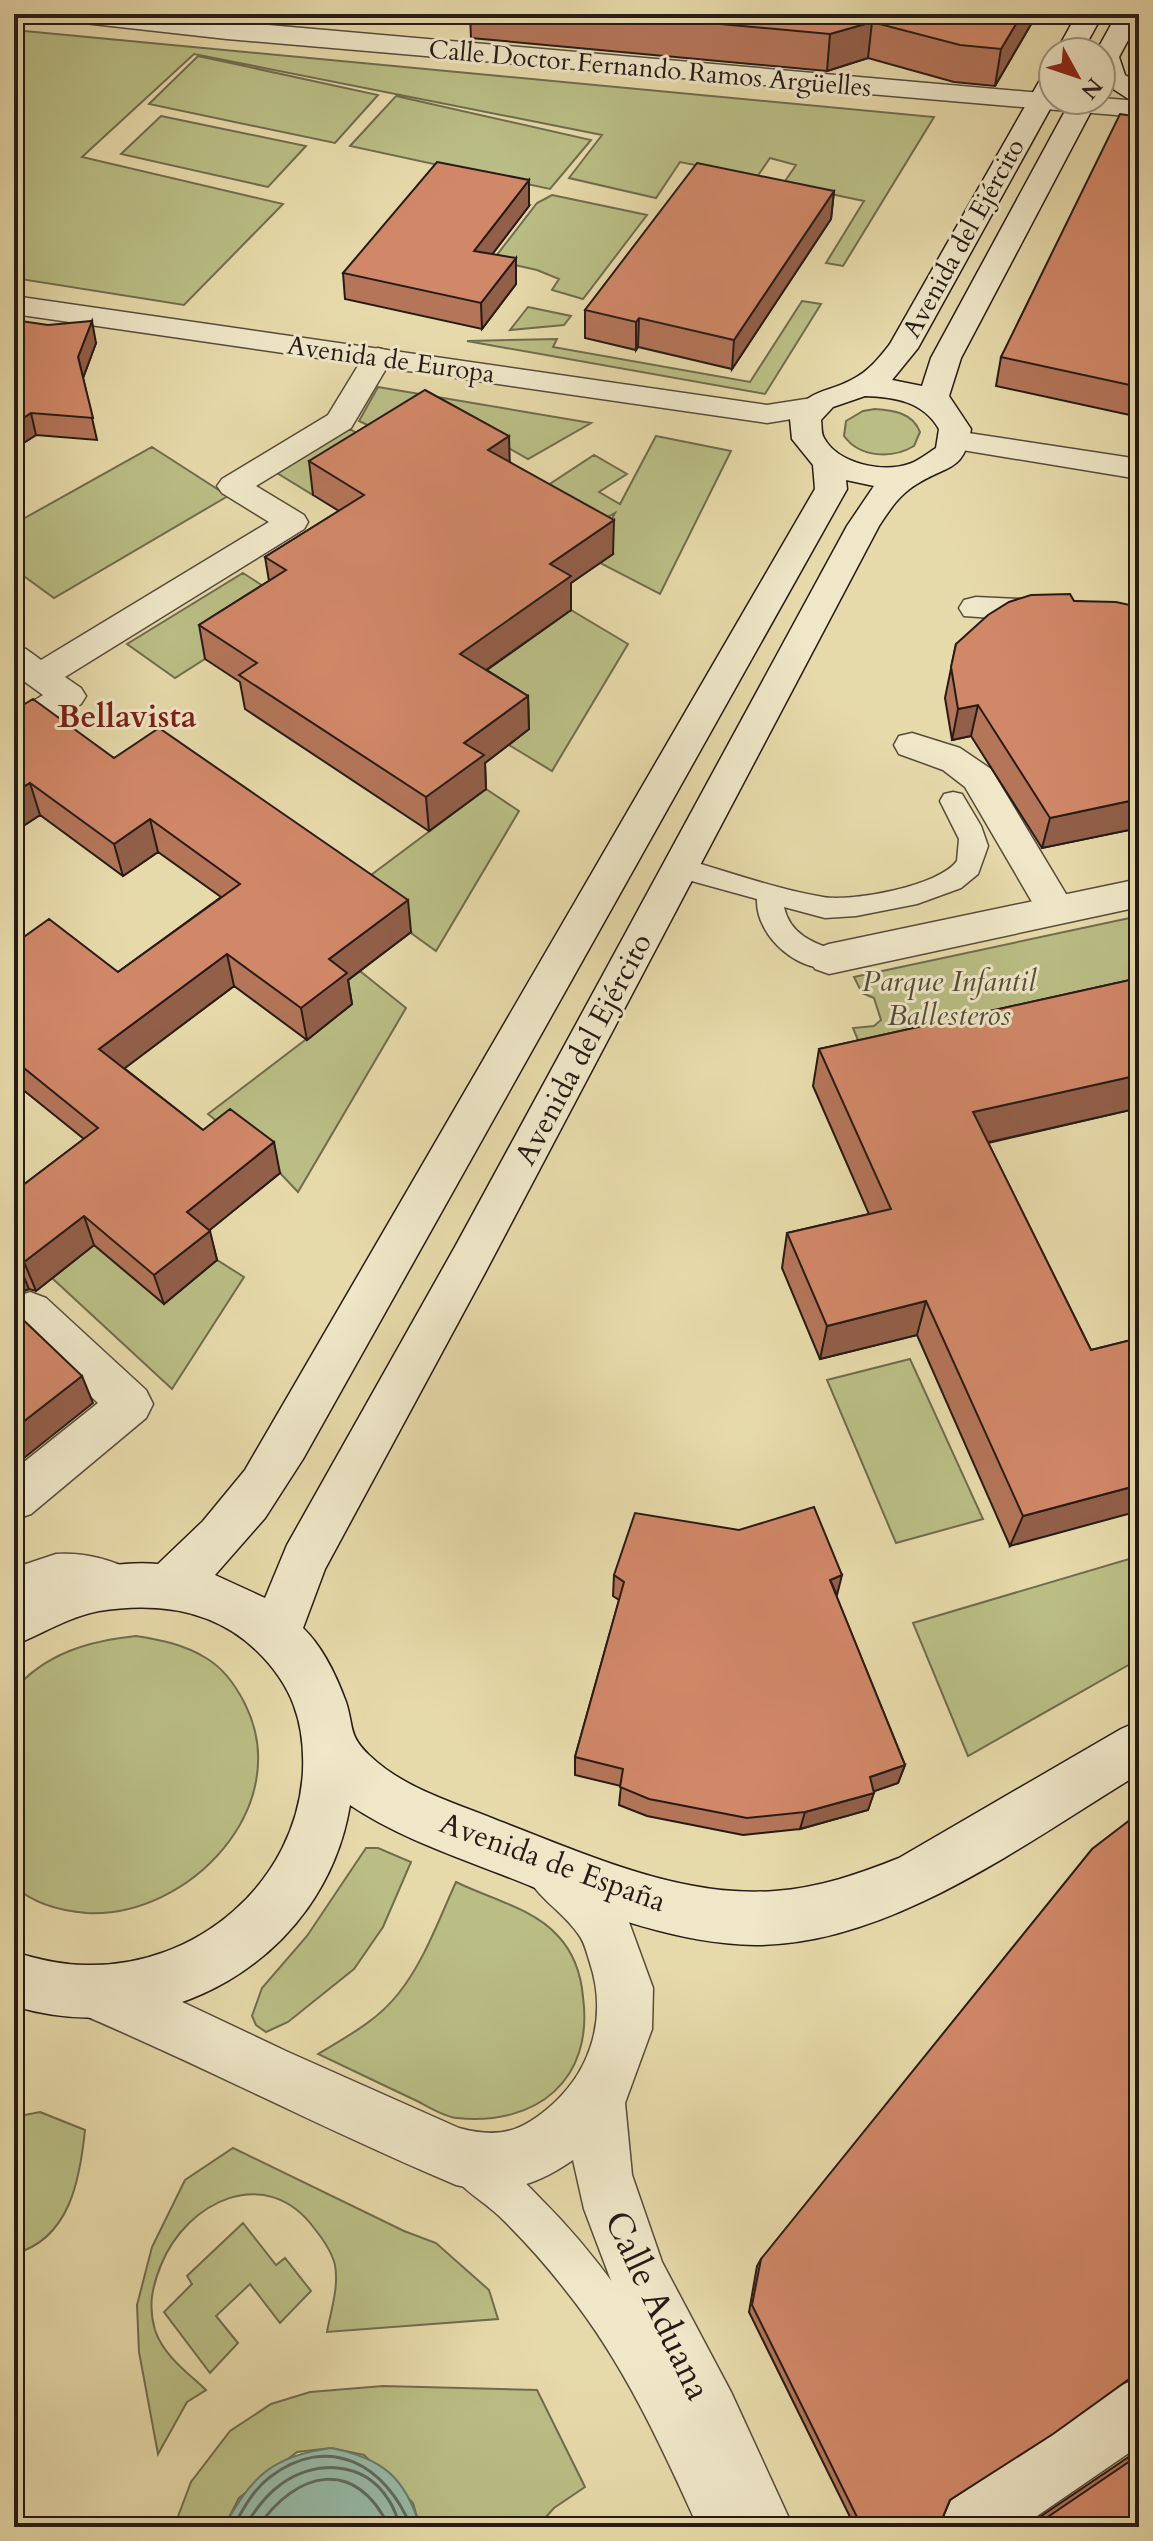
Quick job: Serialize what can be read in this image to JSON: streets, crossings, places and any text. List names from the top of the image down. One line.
{"streets":{"main road":["Calle Doctor Fernando Ramos Argüelles","Avenida del Ejército","Avenida de Europa","Avenida de España","Calle Aduana"]},"crossings":[["Avenida del Ejército","Avenida de Europa"]],"districts":["Bellavista"],"parks":["Parque Infantil Ballesteros"],"north":"bottom right"}
